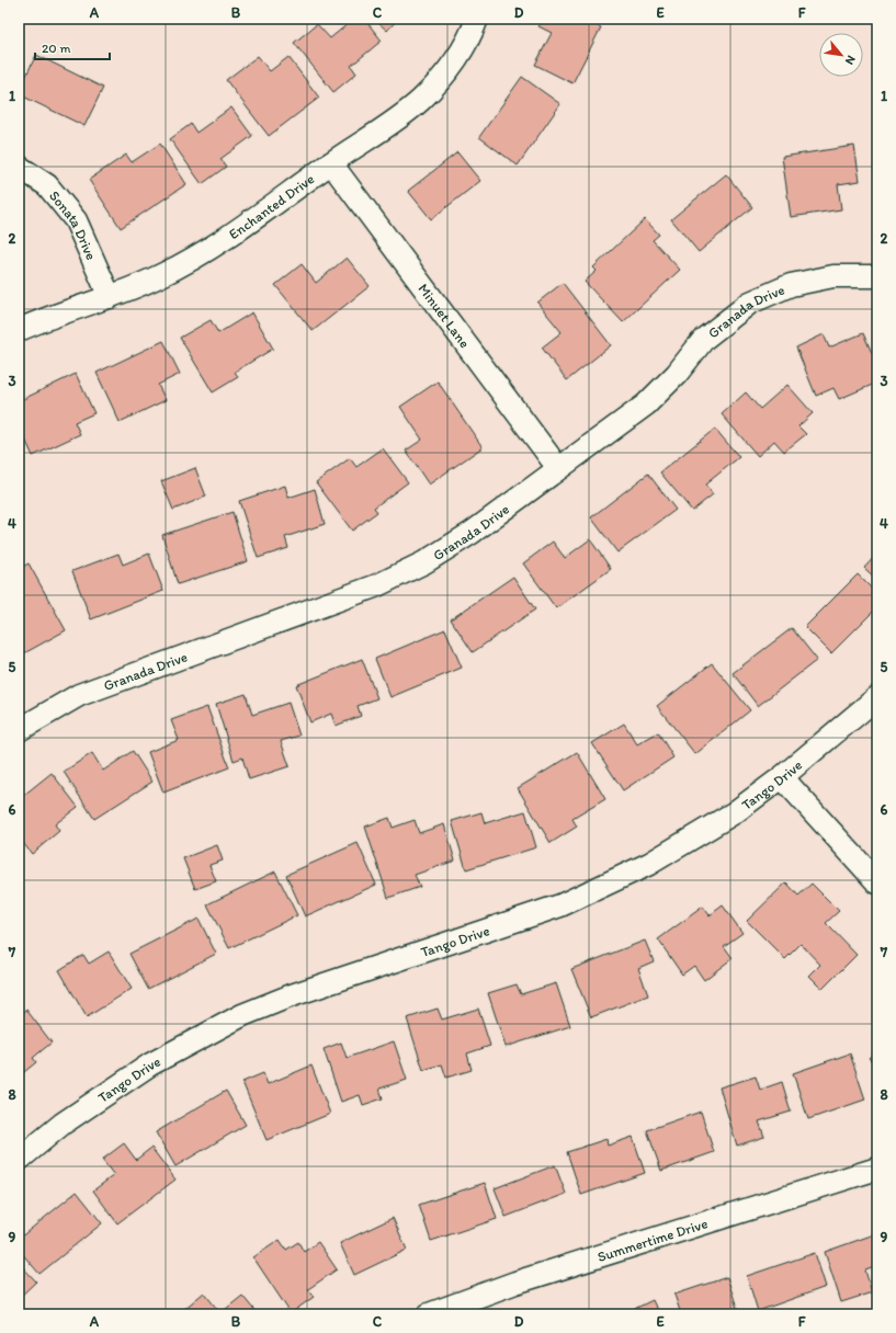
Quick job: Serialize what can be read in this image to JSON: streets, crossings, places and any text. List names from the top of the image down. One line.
{"streets":{"street":["Enchanted Drive","Sonata Drive","Granada Drive","Minuet Lane","Tango Drive","Summertime Drive"]},"crossings":[["Enchanted Drive","Sonata Drive"],["Enchanted Drive","Minuet Lane"],["Granada Drive","Minuet Lane"]],"scale_bar":"20 m","north":"bottom right","grid":{"columns":["A","B","C","D","E","F"],"rows":["1","2","3","4","5","6","7","8","9"]}}
